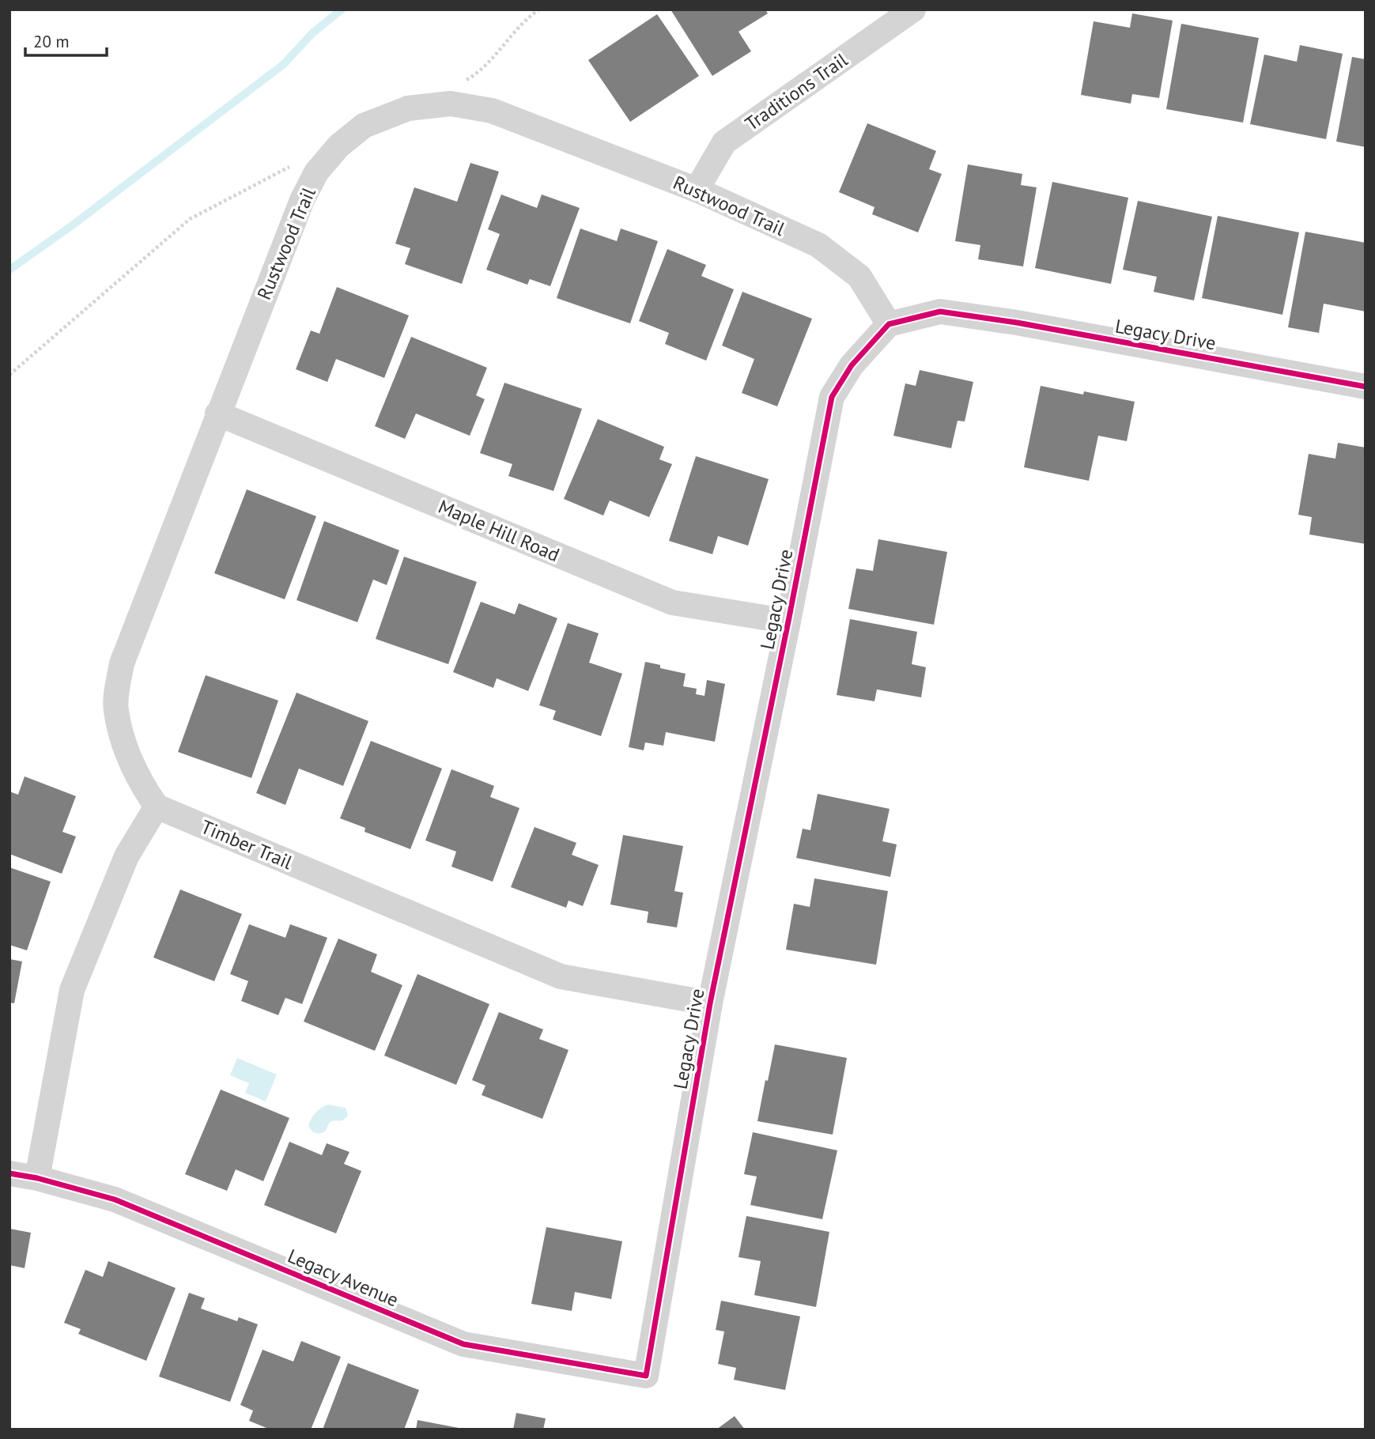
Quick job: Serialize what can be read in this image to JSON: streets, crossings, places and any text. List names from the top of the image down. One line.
{"streets":{"street":["Traditions Trail","Rustwood Trail","Legacy Drive","Maple Hill Road","Timber Trail","Legacy Avenue"]},"crossings":[["Traditions Trail","Rustwood Trail"],["Rustwood Trail","Legacy Drive"],["Rustwood Trail","Maple Hill Road"],["Rustwood Trail","Timber Trail"],["Legacy Drive","Maple Hill Road"],["Legacy Drive","Timber Trail"],["Legacy Drive","Legacy Avenue"]],"scale_bar":"20 m"}
